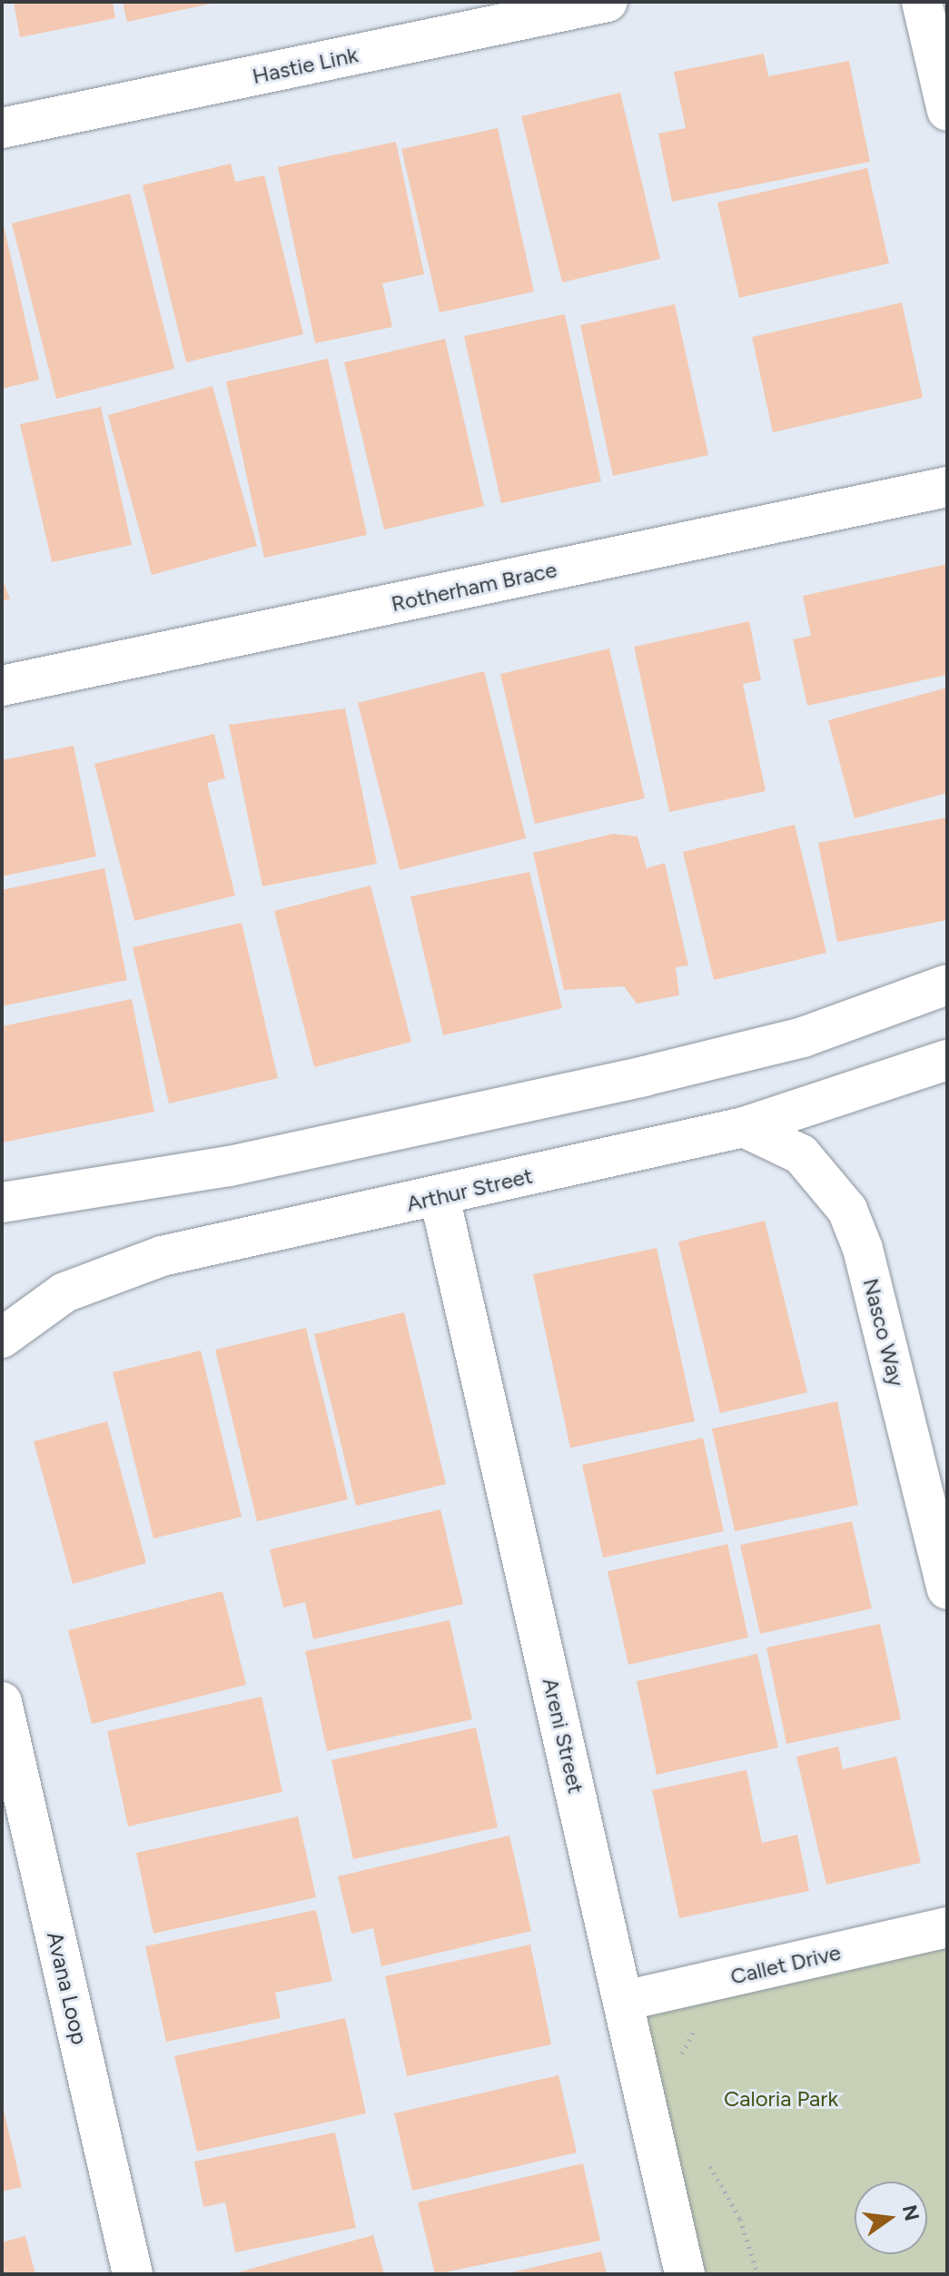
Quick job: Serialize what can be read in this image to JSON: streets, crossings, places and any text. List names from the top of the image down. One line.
{"streets":{"street":["Hastie Link","Rotherham Brace","Arthur Street","Nasco Way","Areni Street","Callet Drive","Avana Loop"]},"crossings":[["Arthur Street","Nasco Way"],["Arthur Street","Areni Street"],["Areni Street","Callet Drive"]],"parks":["Caloria Park"],"north":"right"}
